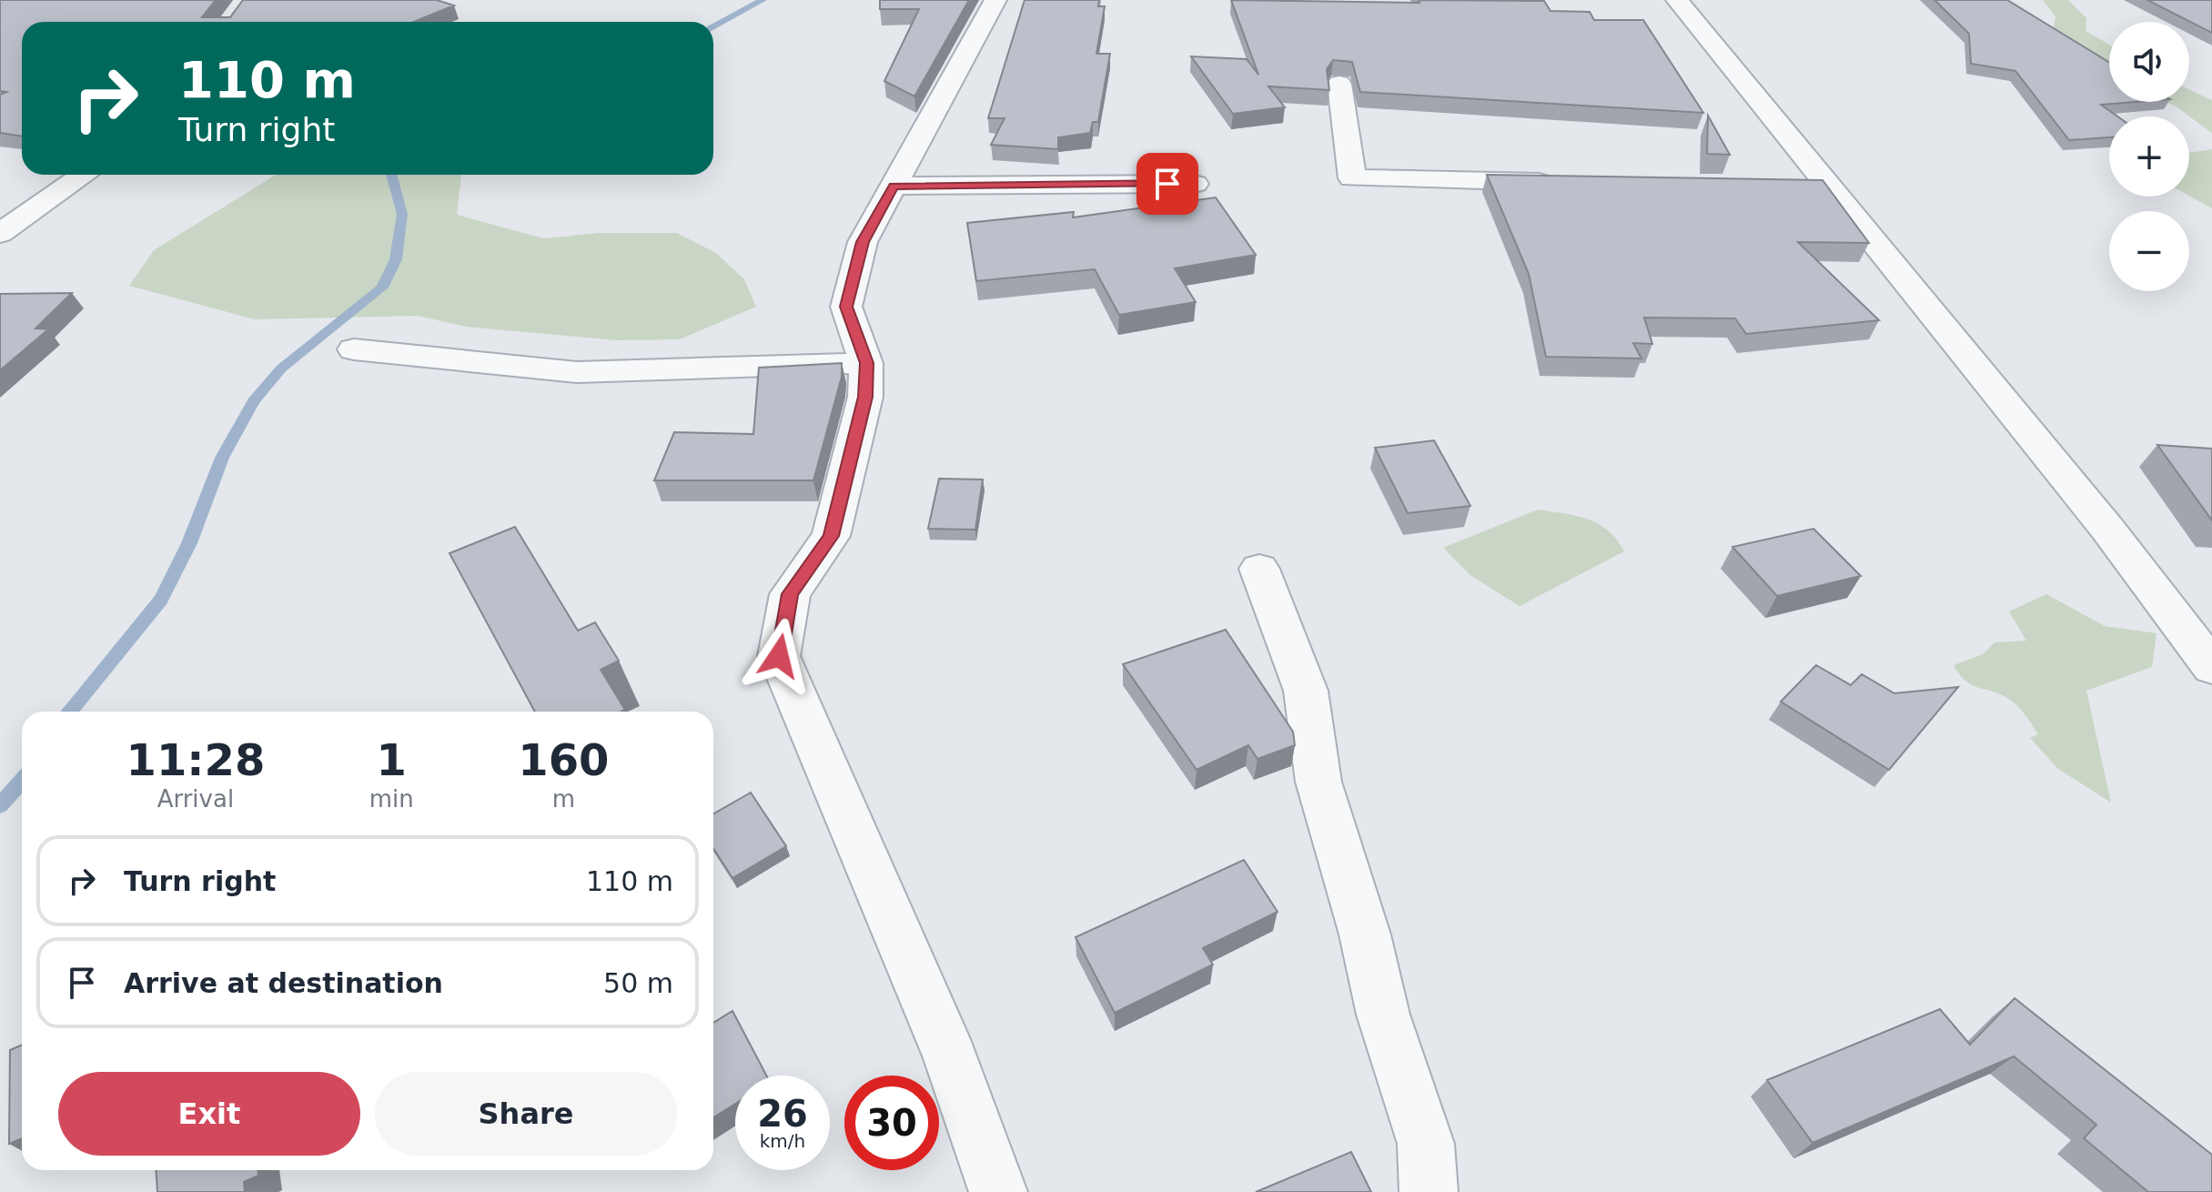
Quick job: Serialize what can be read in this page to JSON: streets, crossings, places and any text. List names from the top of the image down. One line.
{"page":{"map_buttons":["+","−"],"turn":["110 m","Turn right"],"eta":["11:28","Arrival","1","min","160","m"],"list":[{"name":"Turn right","value":"110 m"},{"name":"Arrive at destination","value":"50 m"}],"buttons":["Exit","Share"],"speed":"26 km/h","limit":"30"}}
